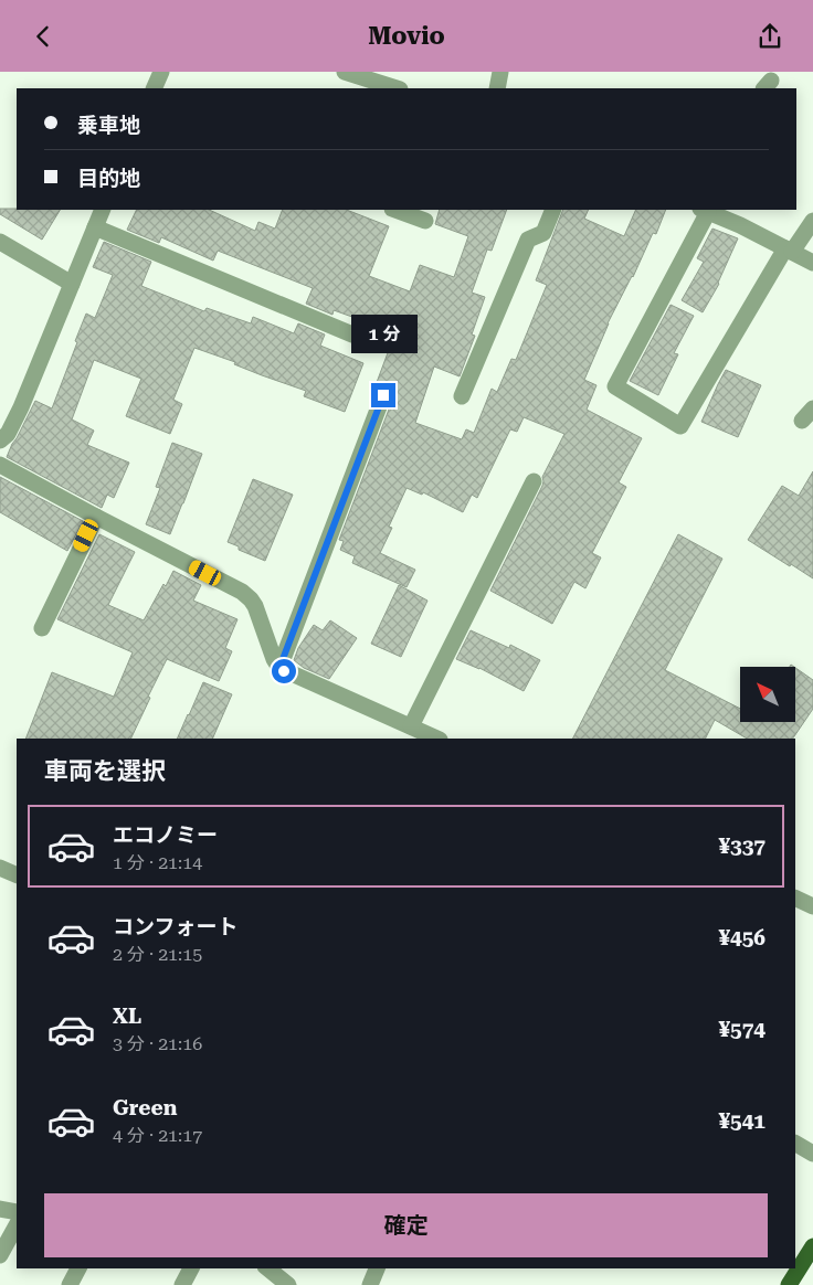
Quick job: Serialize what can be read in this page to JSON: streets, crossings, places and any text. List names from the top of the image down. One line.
{"north":"top left","page":{"header":"Movio","banner":["乗車地","目的地"],"bubble":"1 分","heading":"車両を選択","list":[{"name":"エコノミー","note":"1 分 · 21:14","value":"¥337"},{"name":"コンフォート","note":"2 分 · 21:15","value":"¥456"},{"name":"XL","note":"3 分 · 21:16","value":"¥574"},{"name":"Green","note":"4 分 · 21:17","value":"¥541"}],"buttons":"確定"}}
